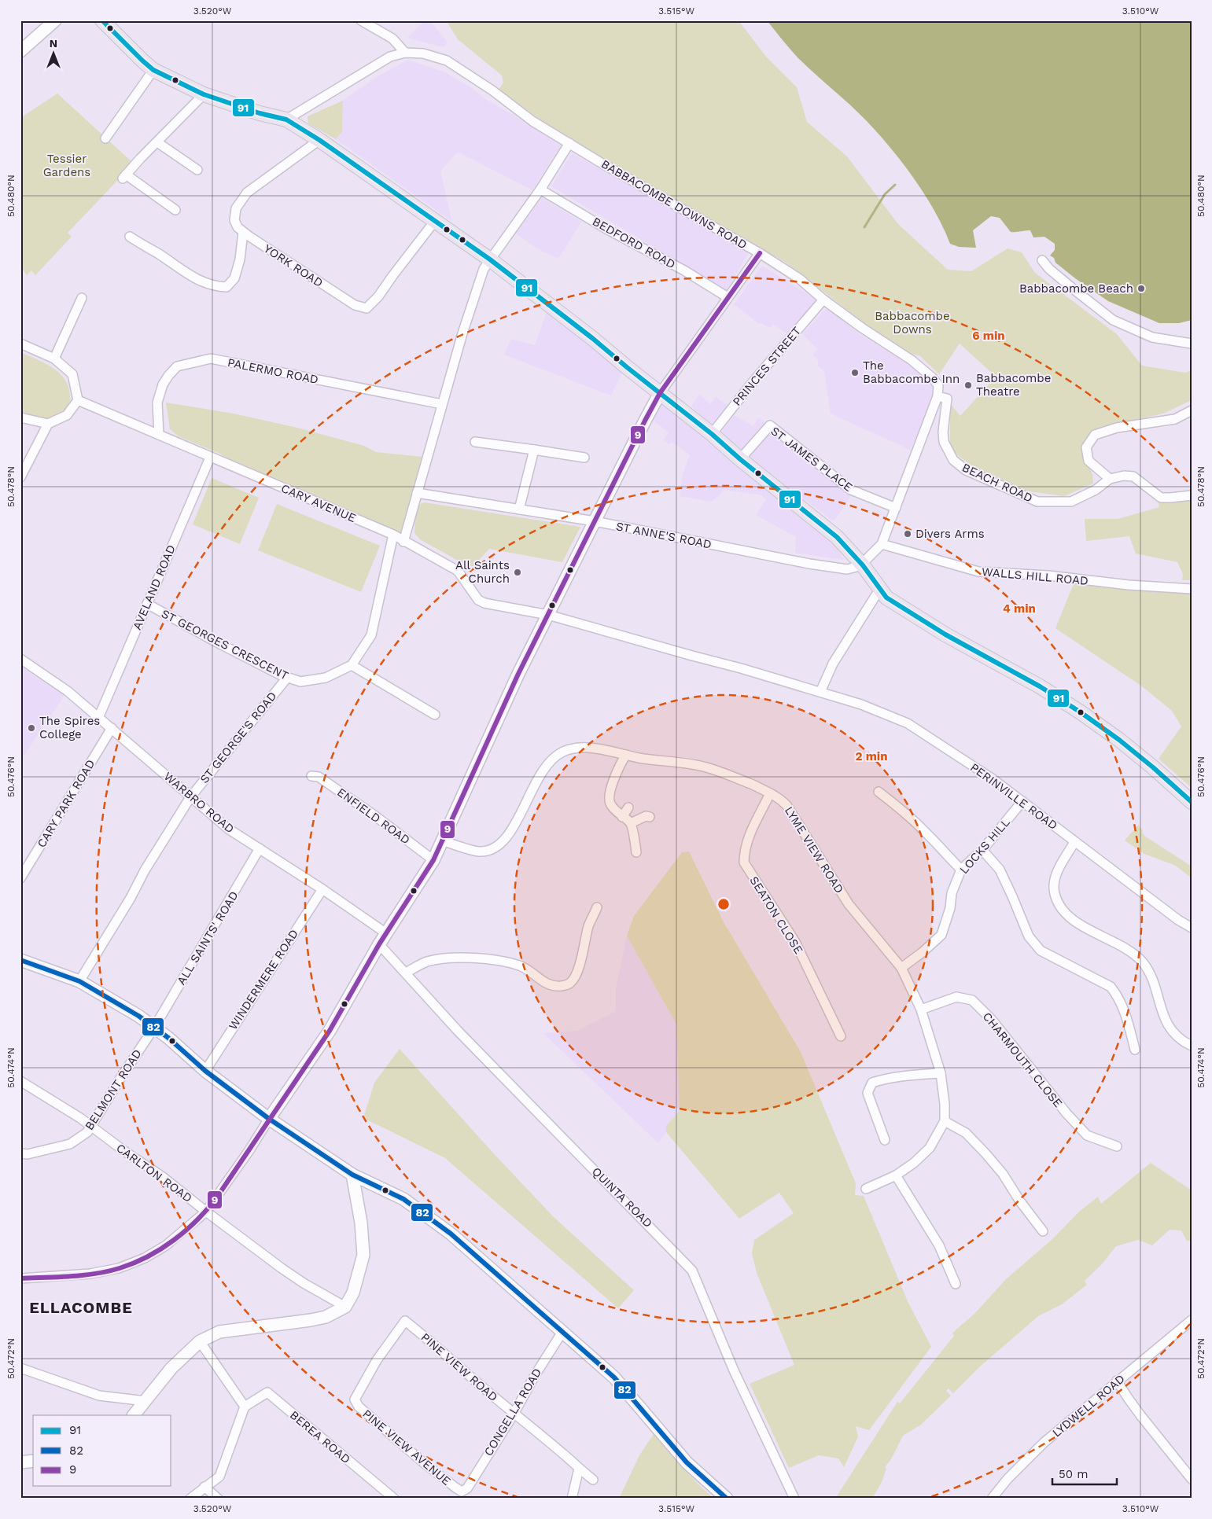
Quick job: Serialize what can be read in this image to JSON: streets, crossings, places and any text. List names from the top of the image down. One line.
{"streets":{"street":["BABBACOMBE DOWNS ROAD","BEDFORD ROAD","YORK ROAD","PRINCES STREET","PALERMO ROAD","ST JAMES PLACE","BEACH ROAD","CARY AVENUE","ST ANNE'S ROAD","WALLS HILL ROAD","AVELAND ROAD","ST GEORGES CRESCENT","ST GEORGE'S ROAD","PERINVILLE ROAD","WARBRO ROAD","CARY PARK ROAD","ENFIELD ROAD","LOCKS HILL","LYME VIEW ROAD","SEATON CLOSE","ALL SAINTS' ROAD","WINDERMERE ROAD","CHARMOUTH CLOSE","BELMONT ROAD","CARLTON ROAD","QUINTA ROAD","PINE VIEW ROAD","LYDWELL ROAD","CONGELLA ROAD","BEREA ROAD","PINE VIEW AVENUE"]},"crossings":[["BABBACOMBE DOWNS ROAD","PRINCES STREET"],["BABBACOMBE DOWNS ROAD","BEACH ROAD"],["PALERMO ROAD","CARY AVENUE"],["CARY AVENUE","AVELAND ROAD"],["CARY AVENUE","PERINVILLE ROAD"],["AVELAND ROAD","ST GEORGES CRESCENT"],["AVELAND ROAD","WARBRO ROAD"],["ST GEORGES CRESCENT","ST GEORGE'S ROAD"],["ST GEORGE'S ROAD","WARBRO ROAD"],["PERINVILLE ROAD","LOCKS HILL"],["WARBRO ROAD","CARY PARK ROAD"],["WARBRO ROAD","ALL SAINTS' ROAD"],["WARBRO ROAD","WINDERMERE ROAD"],["LOCKS HILL","LYME VIEW ROAD"],["LYME VIEW ROAD","SEATON CLOSE"],["LYME VIEW ROAD","CHARMOUTH CLOSE"],["ALL SAINTS' ROAD","BELMONT ROAD"],["BELMONT ROAD","CARLTON ROAD"],["PINE VIEW ROAD","CONGELLA ROAD"],["PINE VIEW ROAD","PINE VIEW AVENUE"],["CONGELLA ROAD","PINE VIEW AVENUE"]],"districts":["ELLACOMBE"],"parks":["Tessier Gardens","Babbacombe Downs"],"places":["Babbacombe Beach","The Babbacombe Inn","Babbacombe Theatre","Divers Arms","All Saints Church","The Spires College"],"lines":["transit line 91","transit line 9","transit line 82"],"legend":["91","82","9"],"scale_bar":"50 m","north":"top","coordinates":["3.520°W","3.515°W","3.510°W","50.480°N","50.478°N","50.476°N","50.474°N","50.472°N"],"rings":["6 min","4 min","2 min"]}
